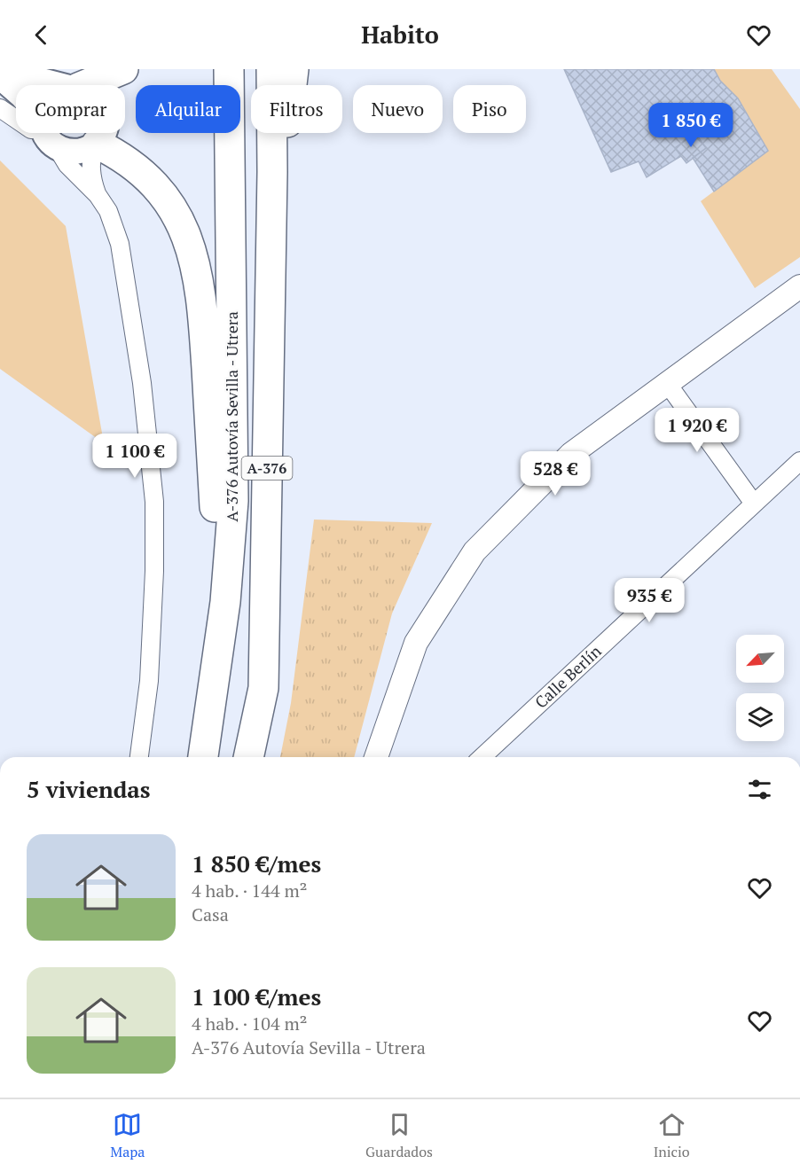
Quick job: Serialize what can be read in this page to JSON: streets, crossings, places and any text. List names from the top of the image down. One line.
{"streets":{"highway":["A-376 Autovía Sevilla - Utrera","A-376"],"street":["Calle Berlín"]},"north":"bottom left","page":{"header":"Habito","chip":["Comprar","Alquilar","Filtros","Nuevo","Piso"],"price":["1 850 €","1 920 €","1 100 €","528 €","935 €"],"heading":"5 viviendas","list":[{"name":"1 850 €/mes","note":"4 hab. · 144 m² · Casa"},{"name":"1 100 €/mes","note":"4 hab. · 104 m² · A-376 Autovía Sevilla - Utrera"}],"tabs":["Mapa","Guardados","Inicio"]}}
